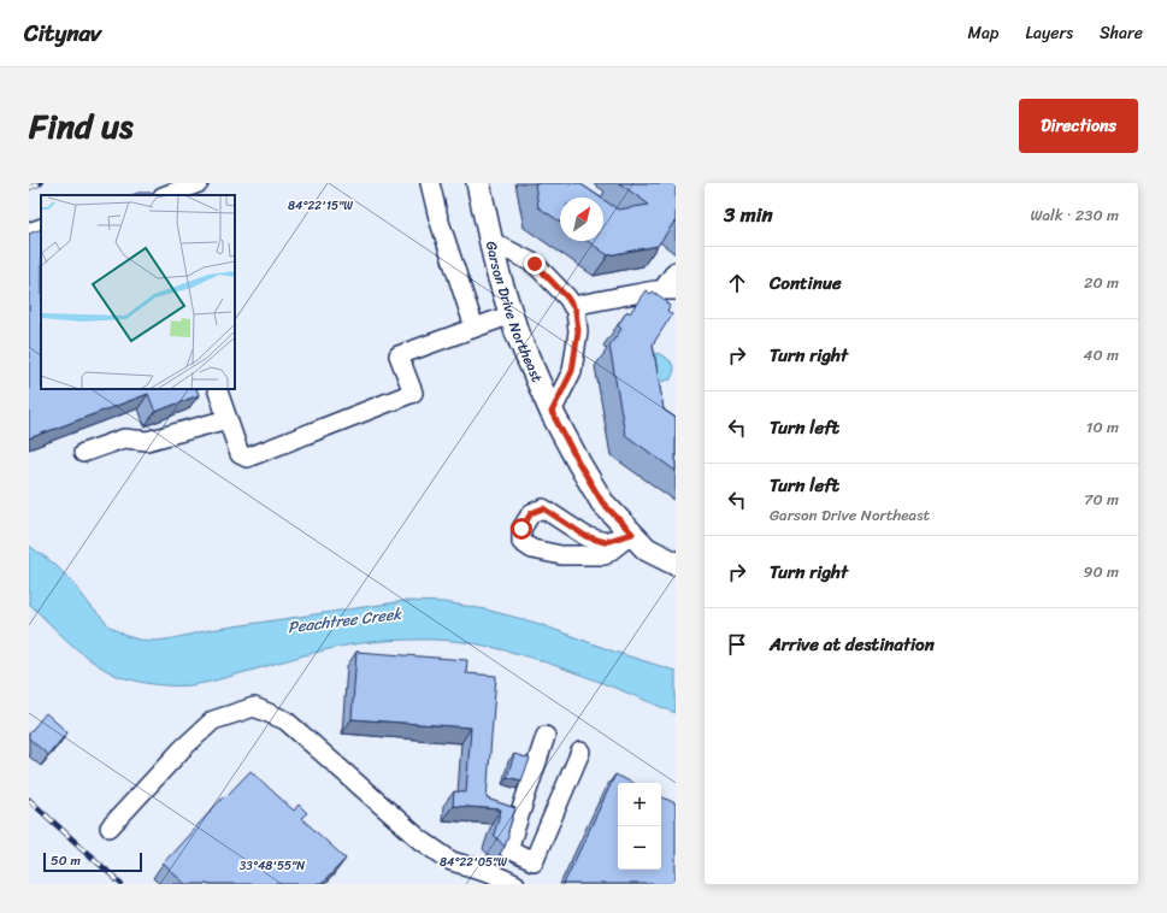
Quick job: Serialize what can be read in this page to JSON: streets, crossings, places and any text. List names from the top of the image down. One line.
{"streets":{"main road":["Garson Drive Northeast"]},"water":["Peachtree Creek"],"scale_bar":"50 m","north":"top right","page":{"header":"Citynav","nav":["Map","Layers","Share"],"title":"Find us","buttons":"Directions","heading":["3 min","Walk · 230 m"],"list":[["Continue","20 m"],["Turn right","40 m"],["Turn left","10 m"],["Turn left","Garson Drive Northeast","70 m"],["Turn right","90 m"],"Arrive at destination"],"map_buttons":["+","−"],"scale":"50 m"},"coordinates":["84°22'15\"W","84°22'05\"W","33°48'55\"N"]}
